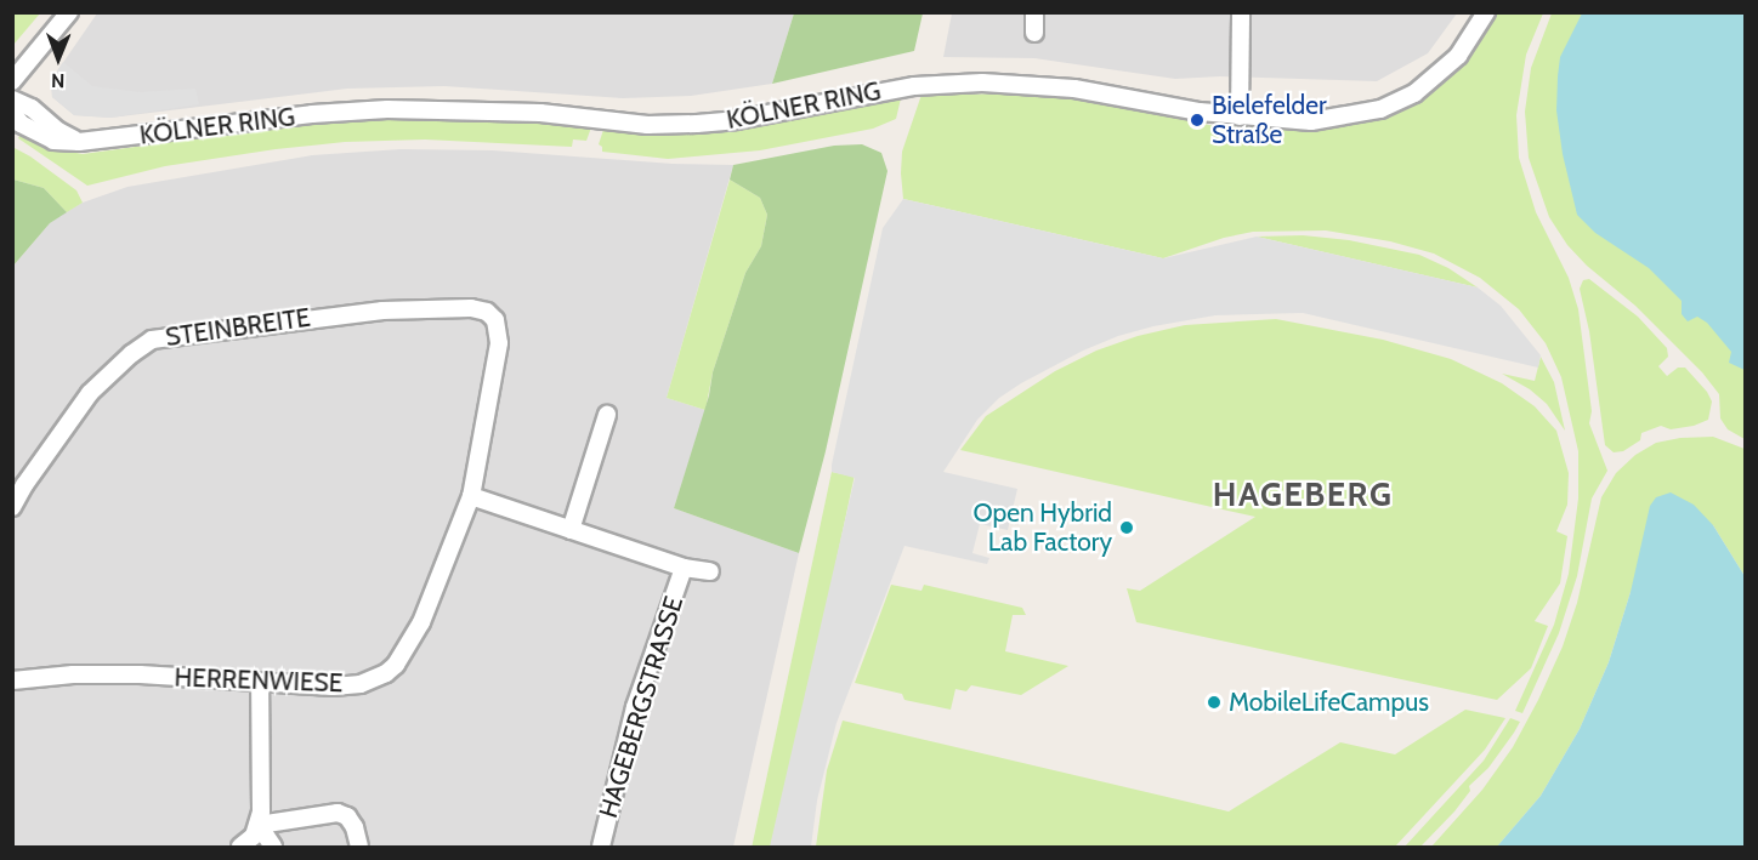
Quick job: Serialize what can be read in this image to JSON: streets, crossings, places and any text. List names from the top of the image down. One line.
{"streets":{"street":["KÖLNER RING","STEINBREITE","HERRENWIESE","HAGEBERGSTRASSE"]},"crossings":[["STEINBREITE","HERRENWIESE"],["HERRENWIESE","HAGEBERGSTRASSE"]],"districts":["HAGEBERG"],"places":["Bielefelder Straße","Open Hybrid Lab Factory","MobileLifeCampus"],"north":"bottom"}
